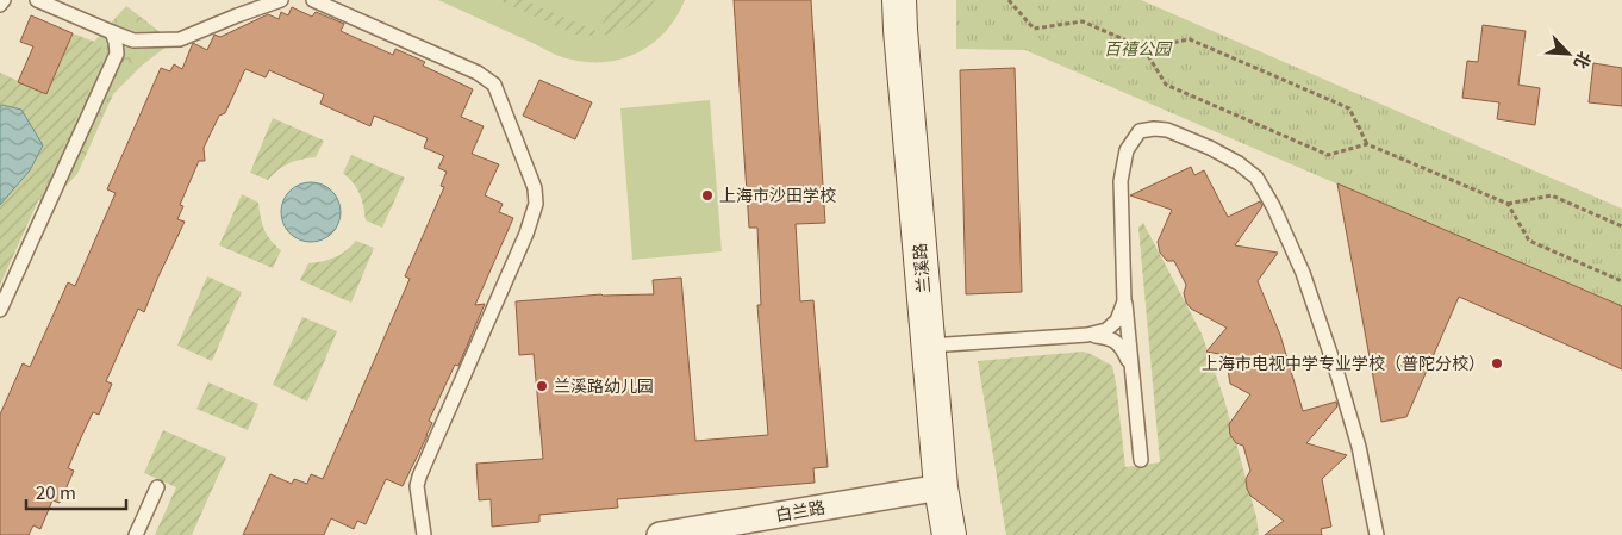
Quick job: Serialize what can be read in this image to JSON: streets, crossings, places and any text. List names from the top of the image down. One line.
{"streets":{"street":["兰溪路","白兰路"]},"crossings":[["兰溪路","白兰路"]],"parks":["百禧公园"],"places":["上海市沙田学校","上海市电视中学专业学校（普陀分校）","兰溪路幼儿园"],"scale_bar":"20 m","north":"bottom right"}
